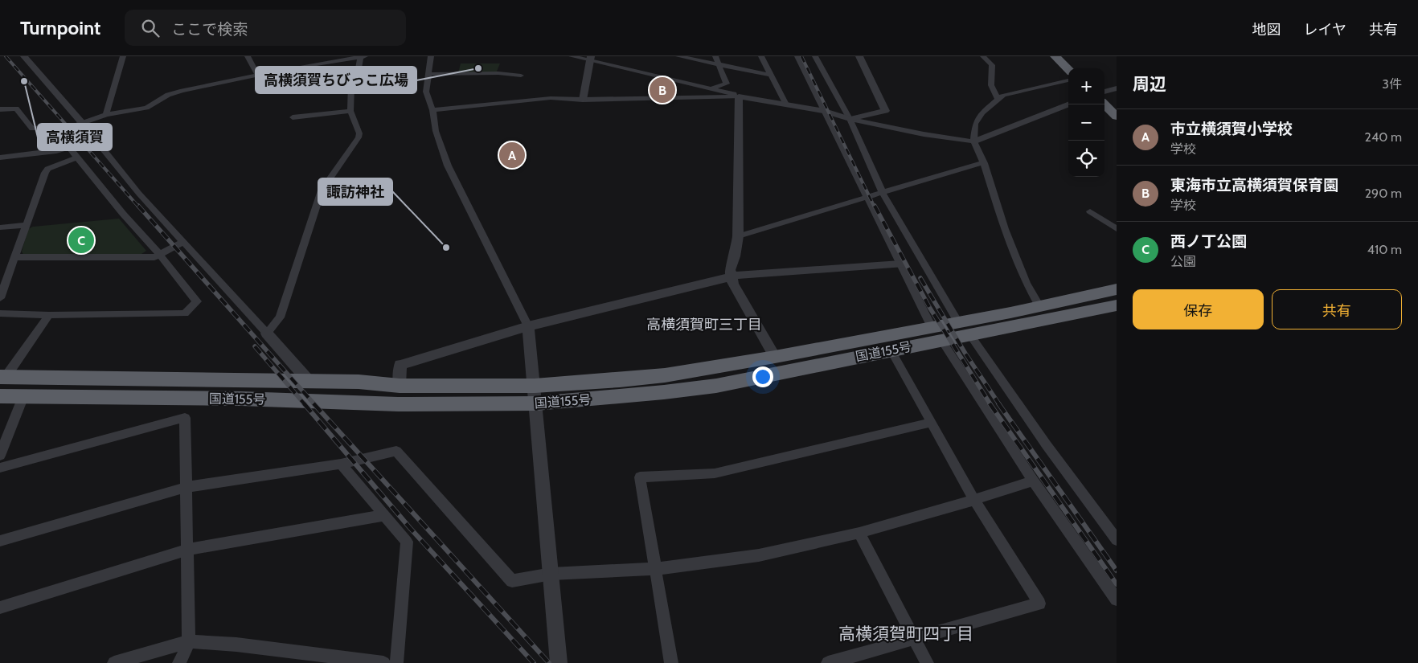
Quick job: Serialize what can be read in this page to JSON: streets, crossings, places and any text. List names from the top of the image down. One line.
{"streets":{"highway":["国道155号"]},"districts":["高横須賀町三丁目","高横須賀町四丁目"],"places":["高横須賀ちびっこ広場","高横須賀","諏訪神社"],"page":{"header":"Turnpoint","search":"ここで検索","nav":["地図","レイヤ","共有"],"heading":["周辺","3件"],"map_buttons":["+","−"],"pins":["B","A","C"],"list":[{"mark":"A","name":"市立横須賀小学校","note":"学校","value":"240 m"},{"mark":"B","name":"東海市立高横須賀保育園","note":"学校","value":"290 m"},{"mark":"C","name":"西ノ丁公園","note":"公園","value":"410 m"}],"buttons":["保存","共有"]}}
